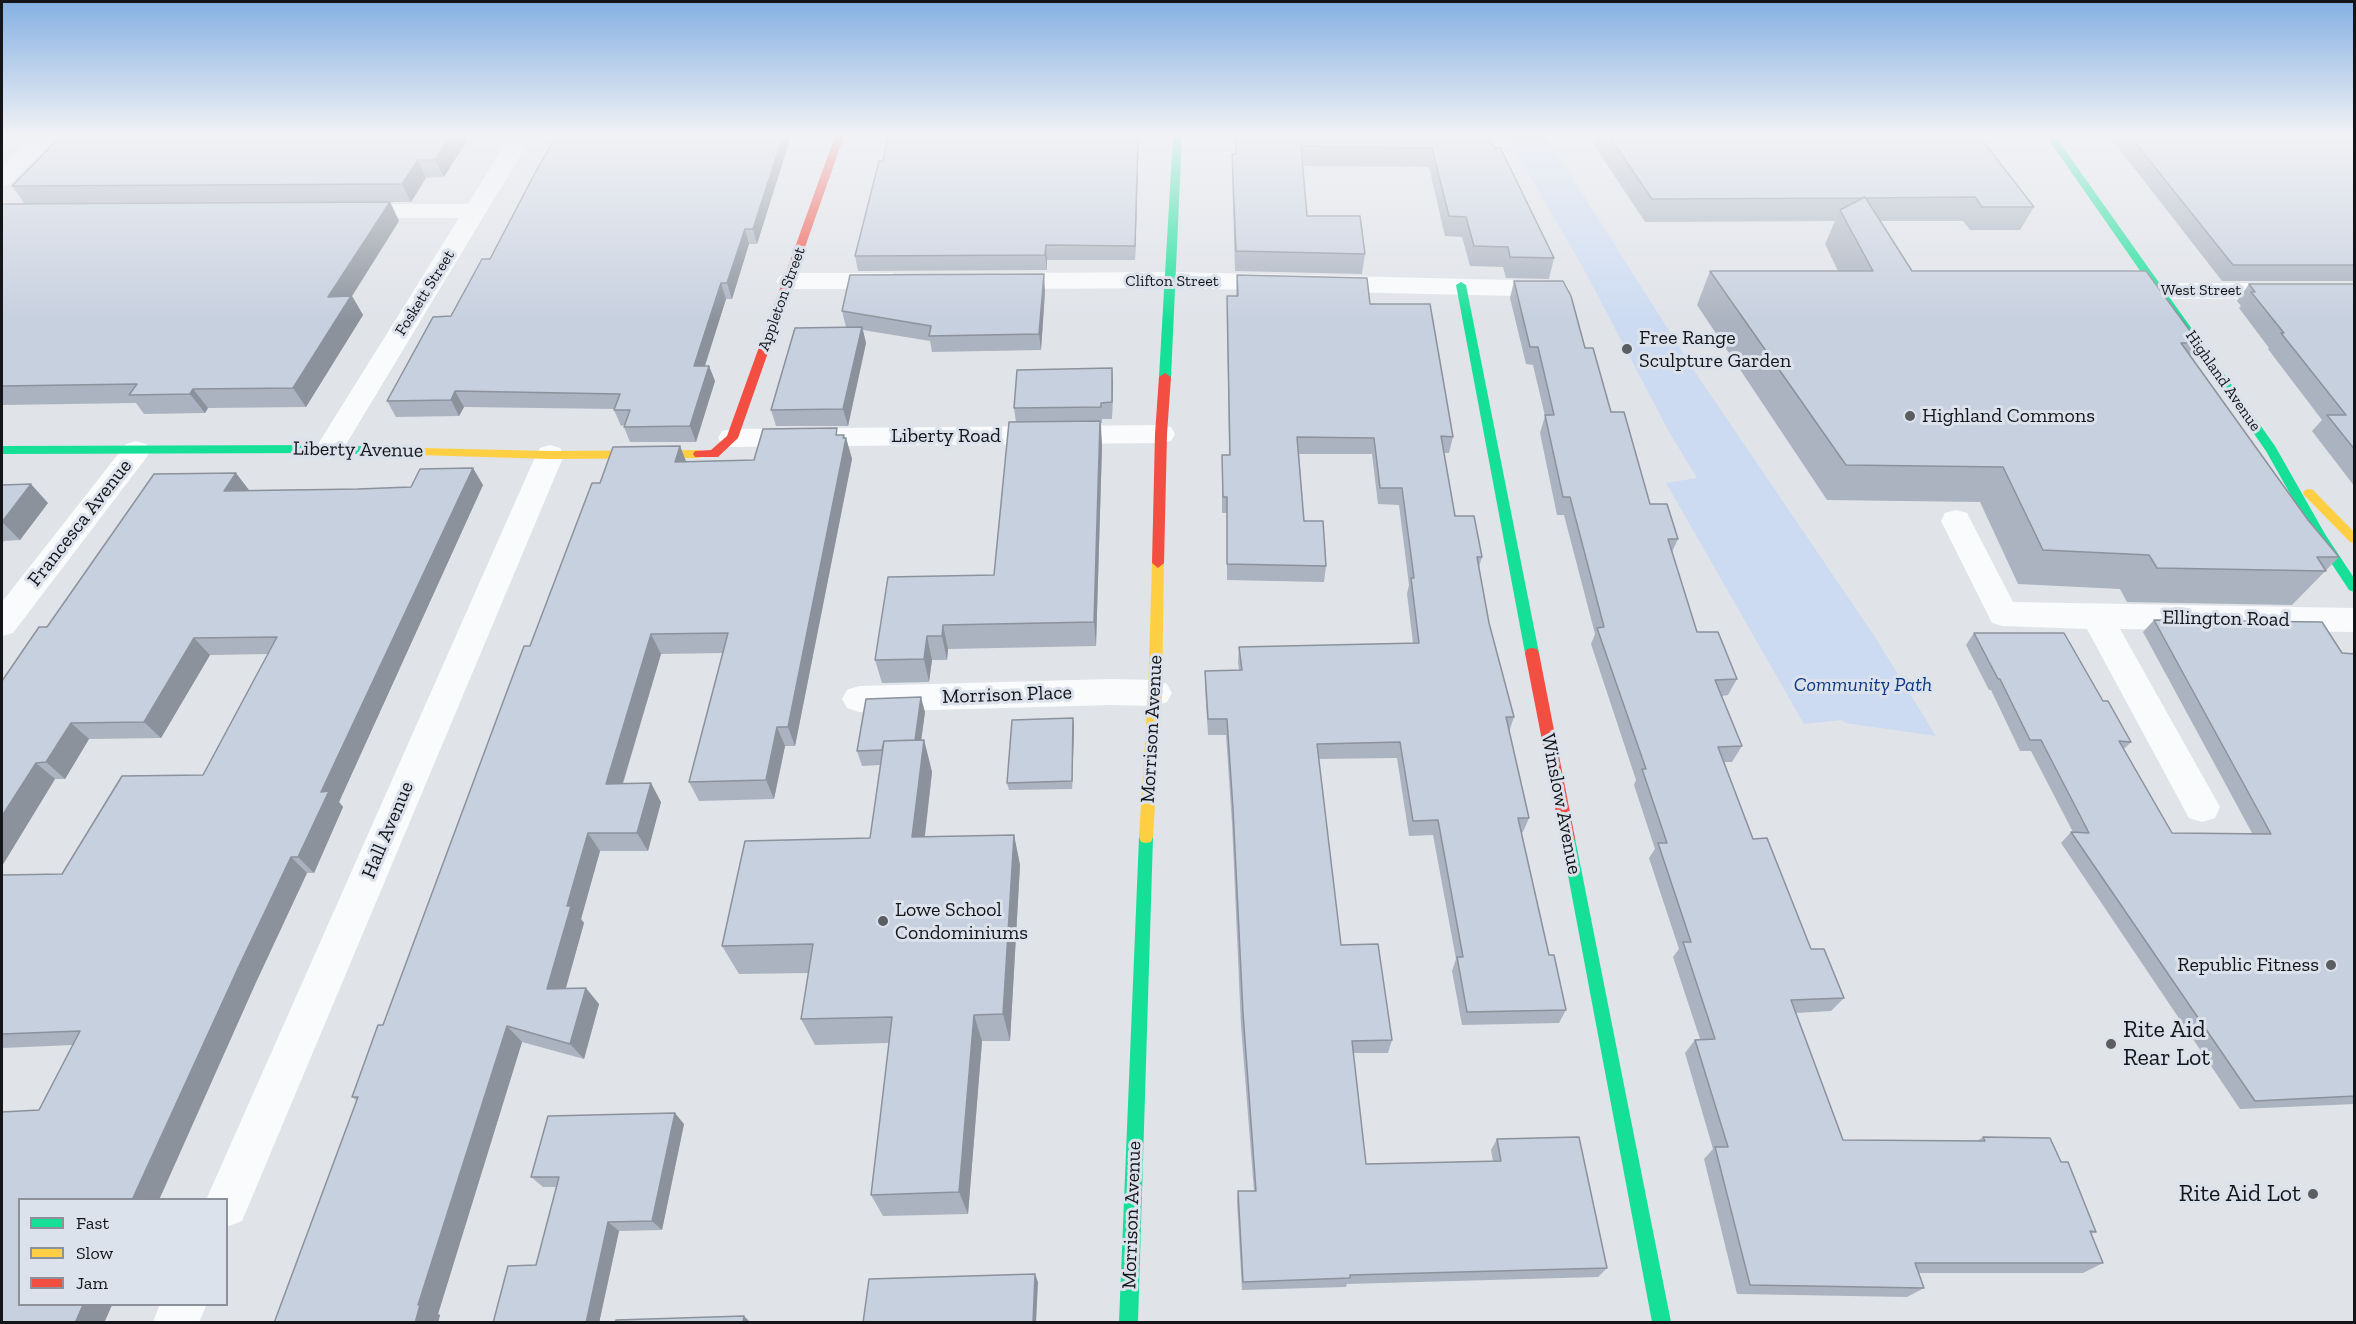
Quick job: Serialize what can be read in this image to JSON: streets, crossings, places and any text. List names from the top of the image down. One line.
{"streets":{"street":["Clifton Street","West Street","Foskett Street","Appleton Street","Highland Avenue","Liberty Road","Liberty Avenue","Francesca Avenue","Ellington Road","Morrison Place","Morrison Avenue","Winslow Avenue","Hall Avenue"]},"crossings":[["Clifton Street","Morrison Avenue"],["Clifton Street","Winslow Avenue"],["West Street","Highland Avenue"],["Foskett Street","Liberty Avenue"],["Appleton Street","Liberty Road"],["Appleton Street","Liberty Avenue"],["Liberty Road","Liberty Avenue"],["Liberty Road","Morrison Avenue"],["Liberty Avenue","Francesca Avenue"],["Liberty Avenue","Hall Avenue"],["Morrison Place","Morrison Avenue"]],"parks":["Community Path"],"places":["Free Range Sculpture Garden","Highland Commons","Lowe School Condominiums","Republic Fitness","Rite Aid Rear Lot","Rite Aid Lot"],"legend":["Fast","Slow","Jam"]}
